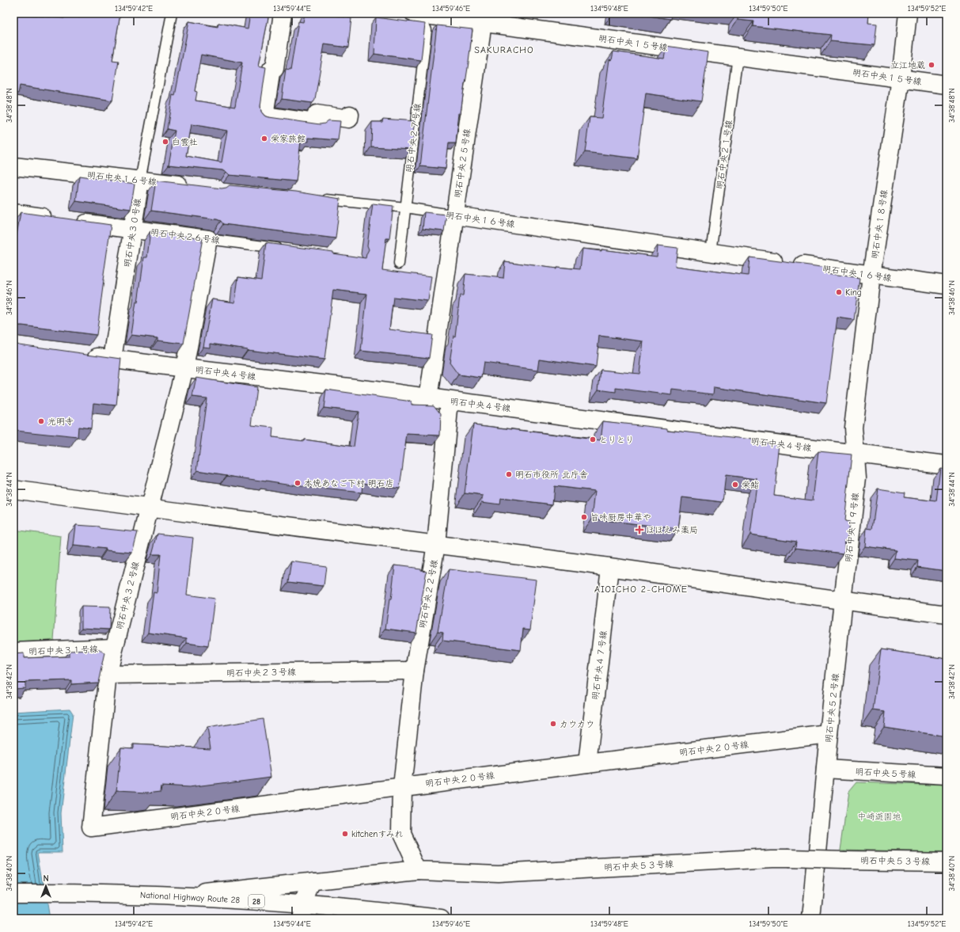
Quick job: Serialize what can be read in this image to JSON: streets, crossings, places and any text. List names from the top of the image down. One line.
{"streets":{"main road":["明石中央１５号線","明石中央２５号線","明石中央１６号線","明石中央１８号線","明石中央３０号線","明石中央２６号線","明石中央４号線","明石中央１９号線","明石中央２２号線","明石中央３２号線","明石中央３１号線","明石中央４７号線","明石中央２３号線","明石中央５２号線","明石中央２０号線","明石中央５号線","明石中央５３号線","National Highway Route 28","28"],"lane":["明石中央２７号線","明石中央２１号線"]},"crossings":[["明石中央１５号線","明石中央２７号線"],["明石中央１５号線","明石中央２１号線"],["明石中央１５号線","明石中央２５号線"],["明石中央１５号線","明石中央１８号線"],["明石中央２７号線","明石中央１６号線"],["明石中央２１号線","明石中央１６号線"],["明石中央２５号線","明石中央１６号線"],["明石中央２５号線","明石中央４号線"],["明石中央１６号線","明石中央１８号線"],["明石中央１６号線","明石中央３０号線"],["明石中央１８号線","明石中央４号線"],["明石中央１８号線","明石中央１９号線"],["明石中央３０号線","明石中央２６号線"],["明石中央３０号線","明石中央４号線"],["明石中央２６号線","明石中央３２号線"],["明石中央４号線","明石中央１９号線"],["明石中央４号線","明石中央２２号線"],["明石中央４号線","明石中央３２号線"],["明石中央１９号線","明石中央５２号線"],["明石中央２２号線","明石中央２３号線"],["明石中央２２号線","明石中央２０号線"],["明石中央３２号線","明石中央３１号線"],["明石中央３２号線","明石中央２３号線"],["明石中央３２号線","明石中央２０号線"],["明石中央４７号線","明石中央２０号線"],["明石中央５２号線","明石中央２０号線"],["明石中央５２号線","明石中央５号線"],["明石中央５３号線","National Highway Route 28"]],"districts":["SAKURACHO","AIOICHO 2-CHOME"],"parks":["中崎遊園地"],"places":{"other":["立江地蔵","栄家旅館","白雲社","King","光明寺","とりとり","明石市役所 北庁舎","本焼あなご下村 明石店","栄鮨","旨味厨房中華や","カウカウ","kitchenすみれ"],"health":["ほほえみ薬局"]},"north":"top","coordinates":["134°59'42\"E","134°59'44\"E","134°59'46\"E","134°59'48\"E","134°59'50\"E","134°59'52\"E","34°38'48\"N","34°38'46\"N","34°38'44\"N","34°38'42\"N","34°38'40\"N"]}
